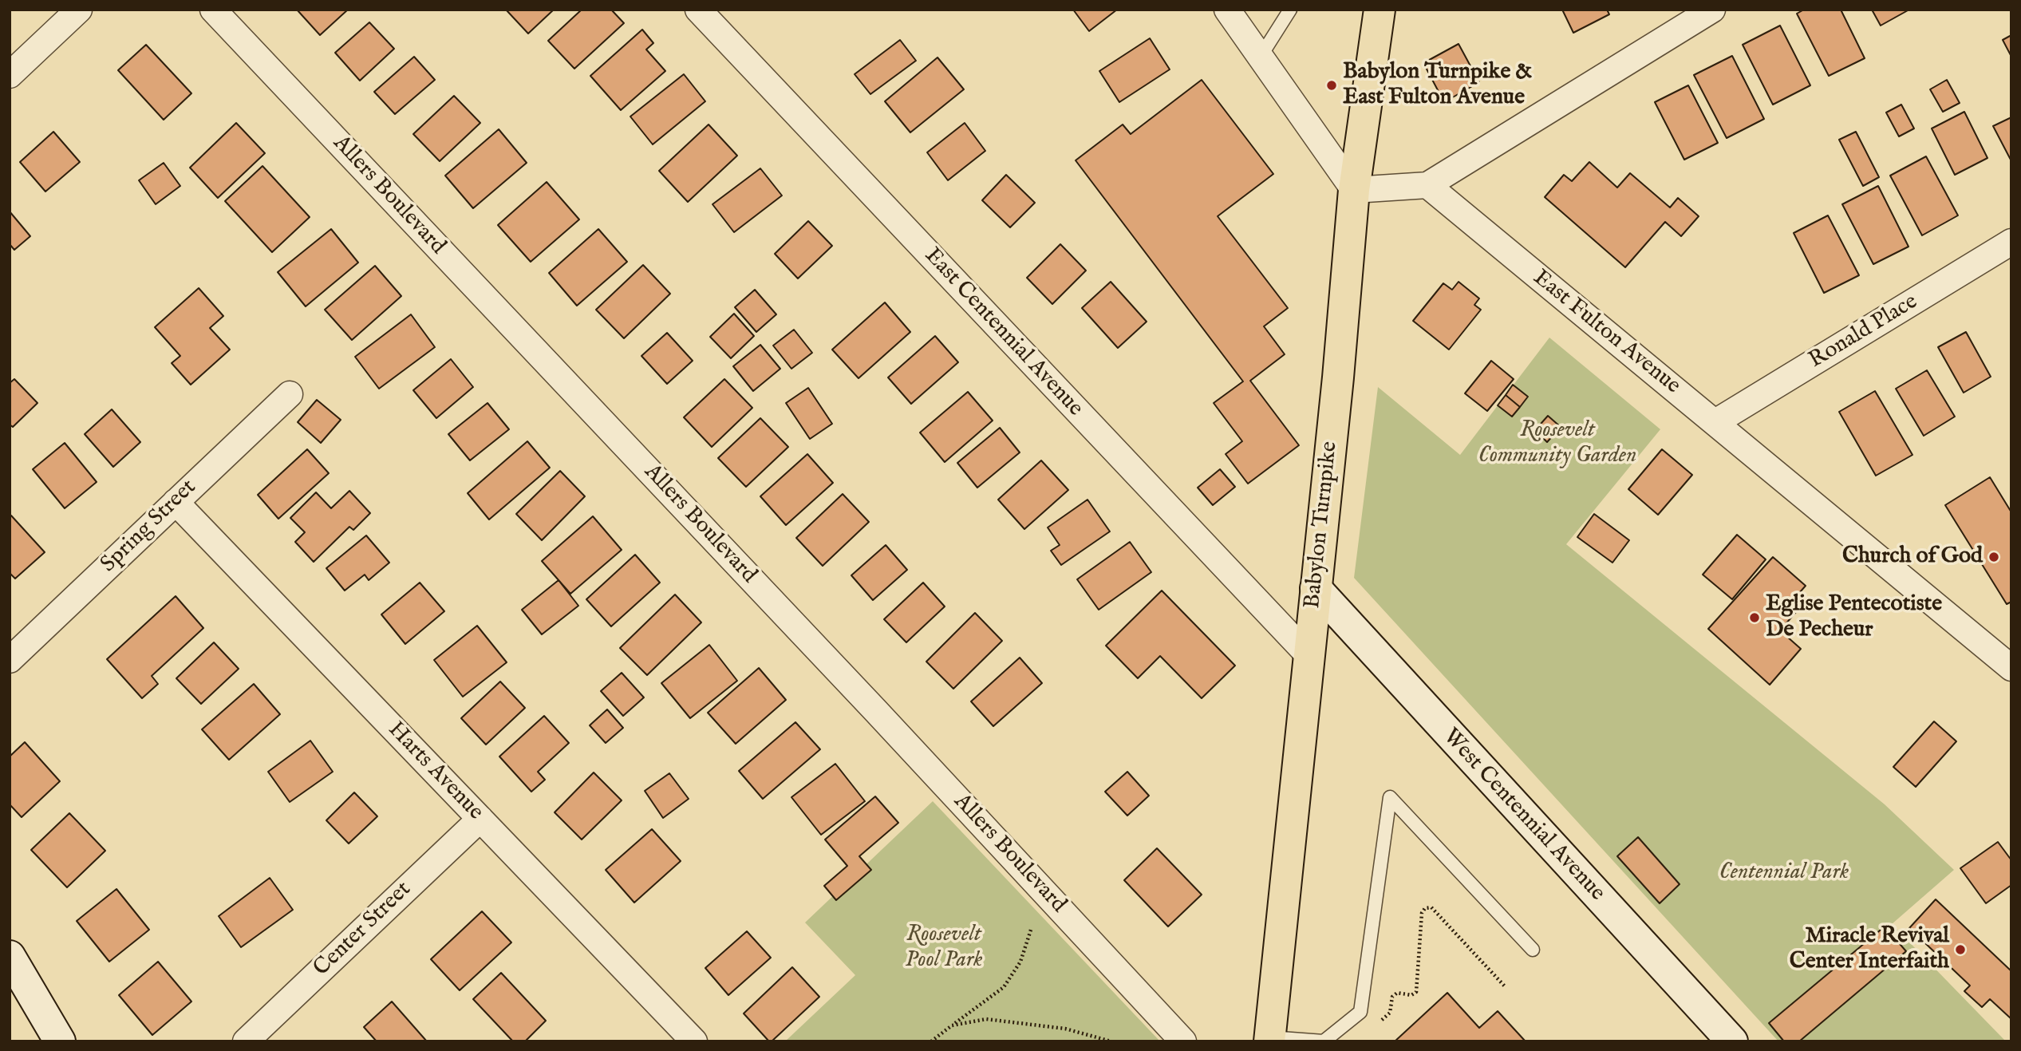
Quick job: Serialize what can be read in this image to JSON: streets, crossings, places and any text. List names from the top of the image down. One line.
{"streets":{"main road":["Babylon Turnpike","West Centennial Avenue"],"street":["Allers Boulevard","Ronald Place","East Centennial Avenue","East Fulton Avenue","Spring Street","Harts Avenue","Center Street"]},"crossings":[["Ronald Place","East Fulton Avenue"],["East Centennial Avenue","Babylon Turnpike"],["Babylon Turnpike","West Centennial Avenue"],["Spring Street","Harts Avenue"],["Harts Avenue","Center Street"]],"parks":["Roosevelt Community Garden","Centennial Park","Roosevelt Pool Park"],"places":["Babylon Turnpike & East Fulton Avenue","Church of God","Eglise Pentecotiste De Pecheur","Miracle Revival Center Interfaith"]}
